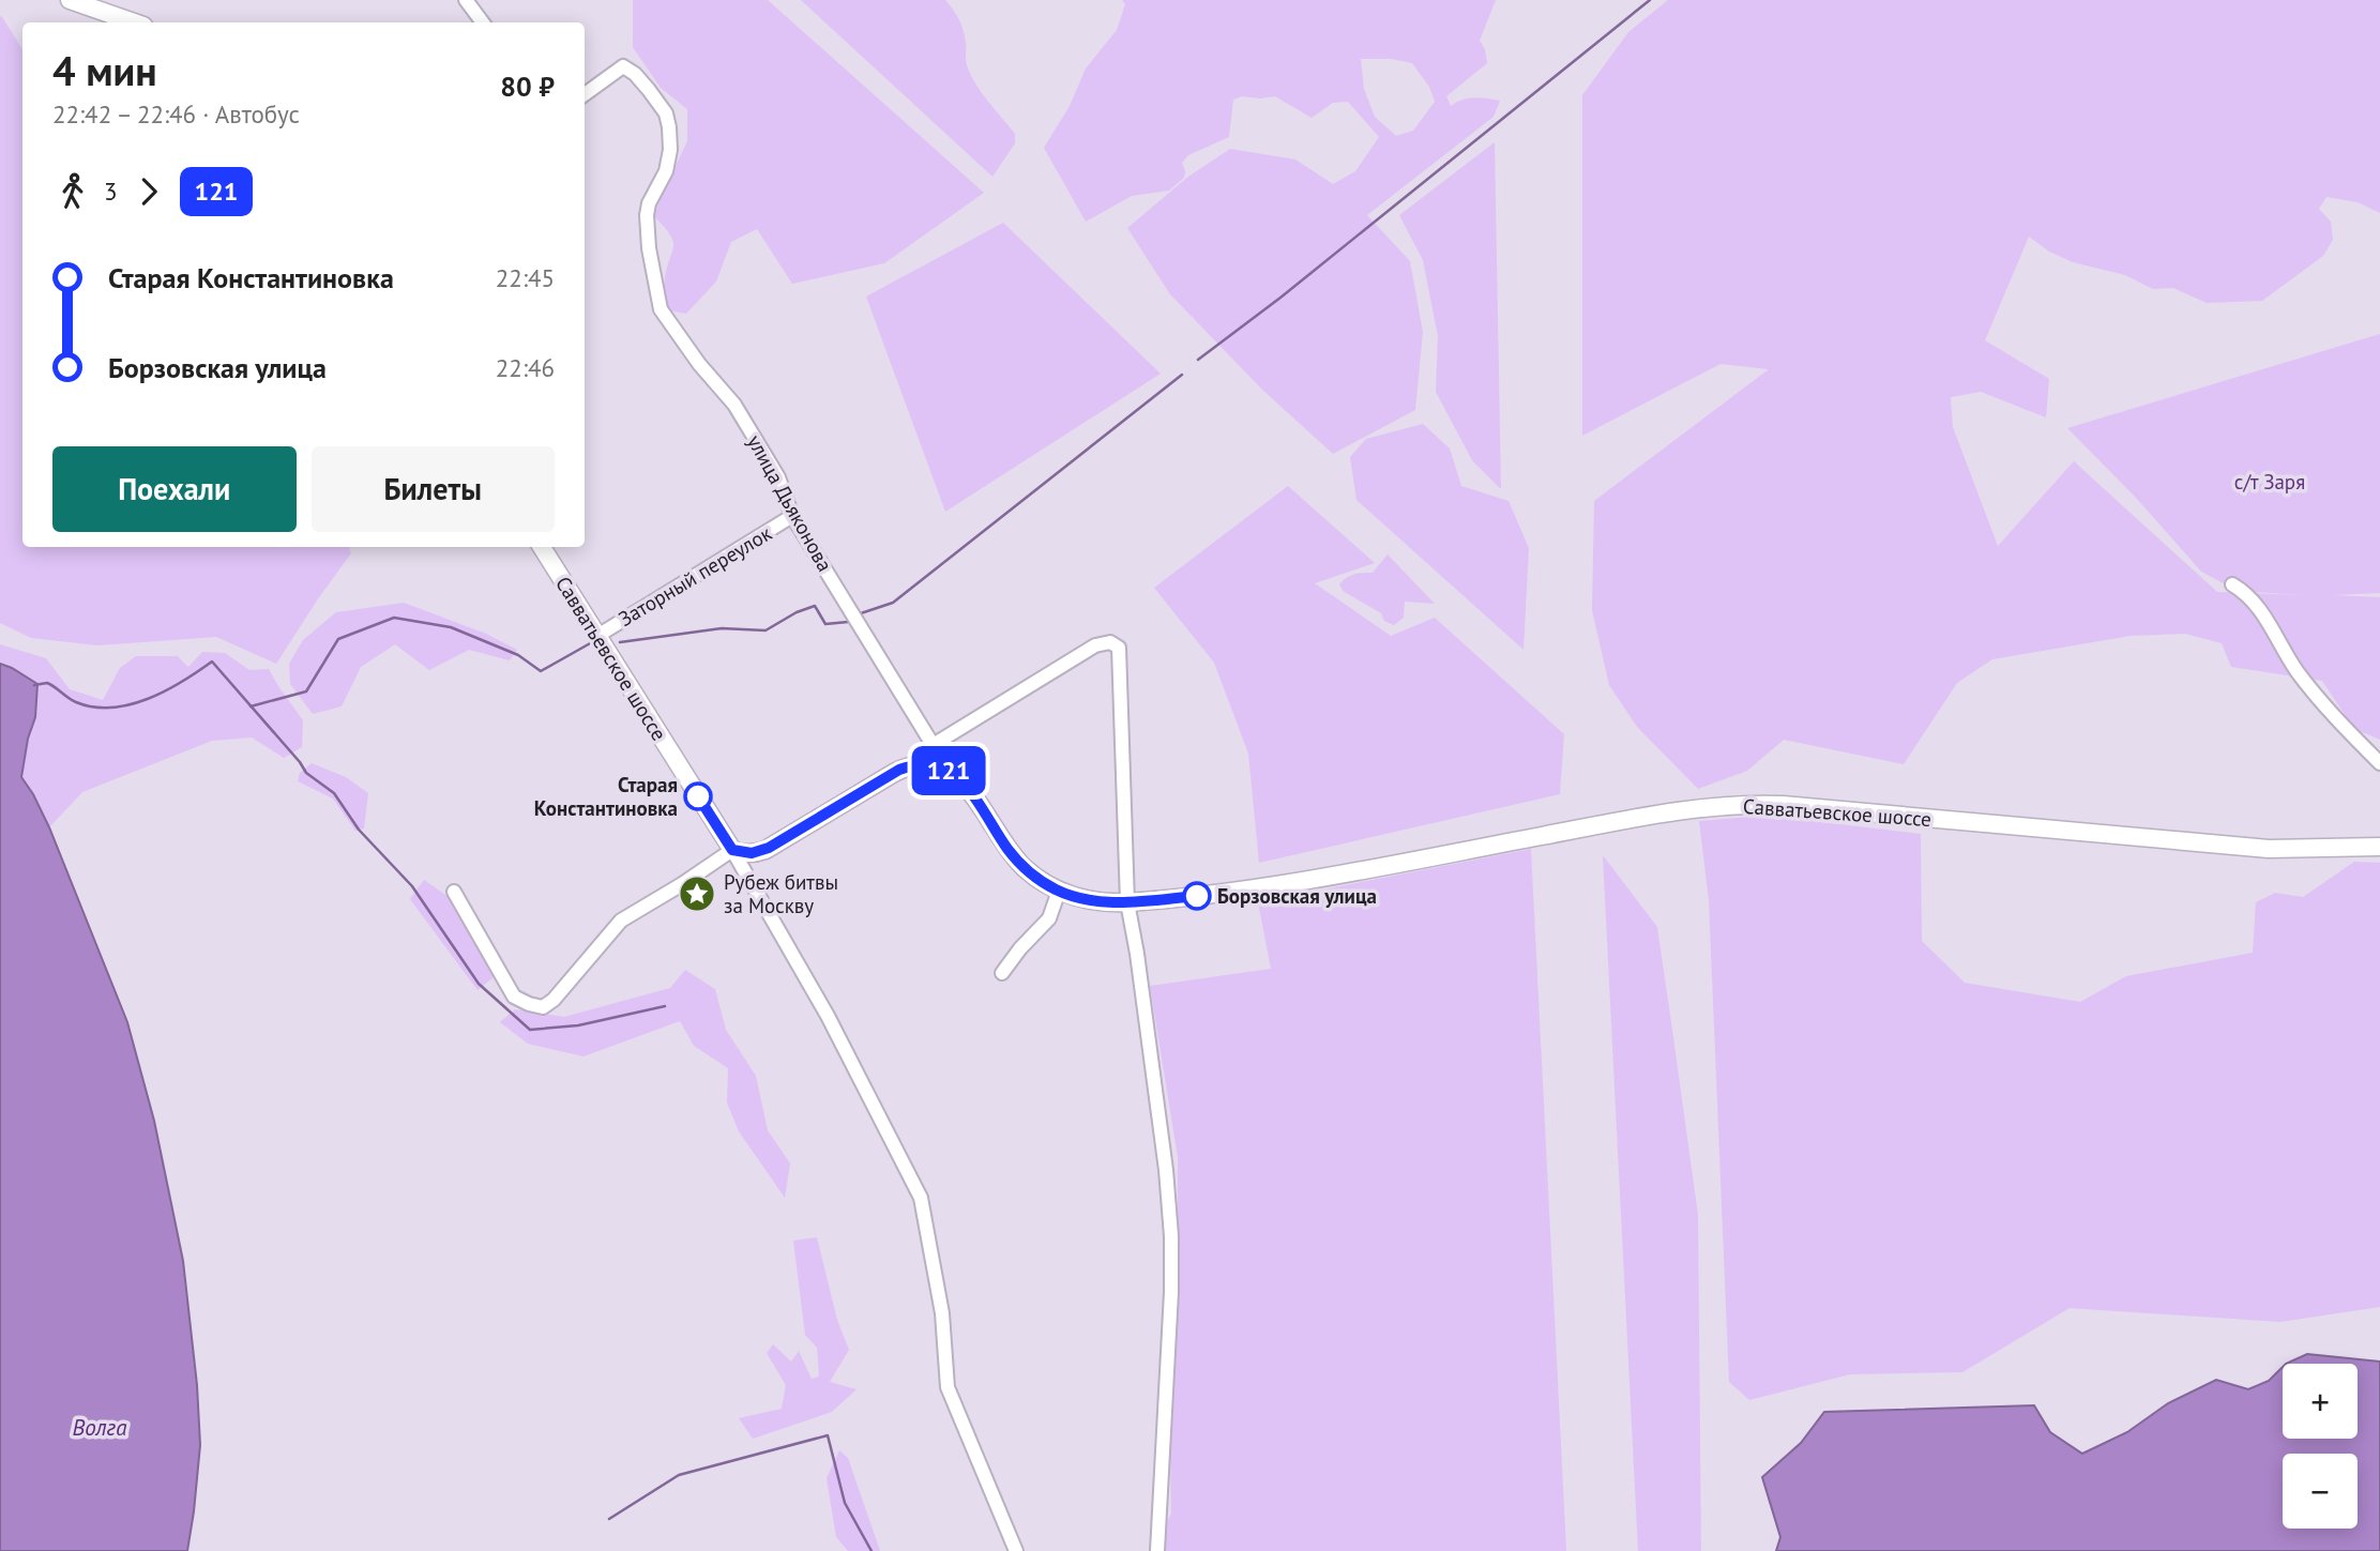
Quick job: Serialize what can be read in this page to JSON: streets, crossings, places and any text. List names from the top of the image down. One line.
{"streets":{"main road":["улица Дьяконова","Савватьевское шоссе"],"street":["Заторный переулок"]},"crossings":[["улица Дьяконова","Заторный переулок"],["улица Дьяконова","Савватьевское шоссе"],["Заторный переулок","Савватьевское шоссе"]],"water":["Волга"],"parks":["с/т Заря"],"places":{"other":["Старая Константиновка","Борзовская улица"],"place":["Рубеж битвы за Москву"]},"lines":["bus line 121"],"page":{"on_map":"121","heading":["4 мин","22:42 – 22:46 · Автобус","80 ₽"],"legs":["3","121"],"list":[{"name":"Старая Константиновка","value":"22:45"},{"name":"Борзовская улица","value":"22:46"}],"buttons":["Поехали","Билеты"],"map_buttons":["+","−"]}}
